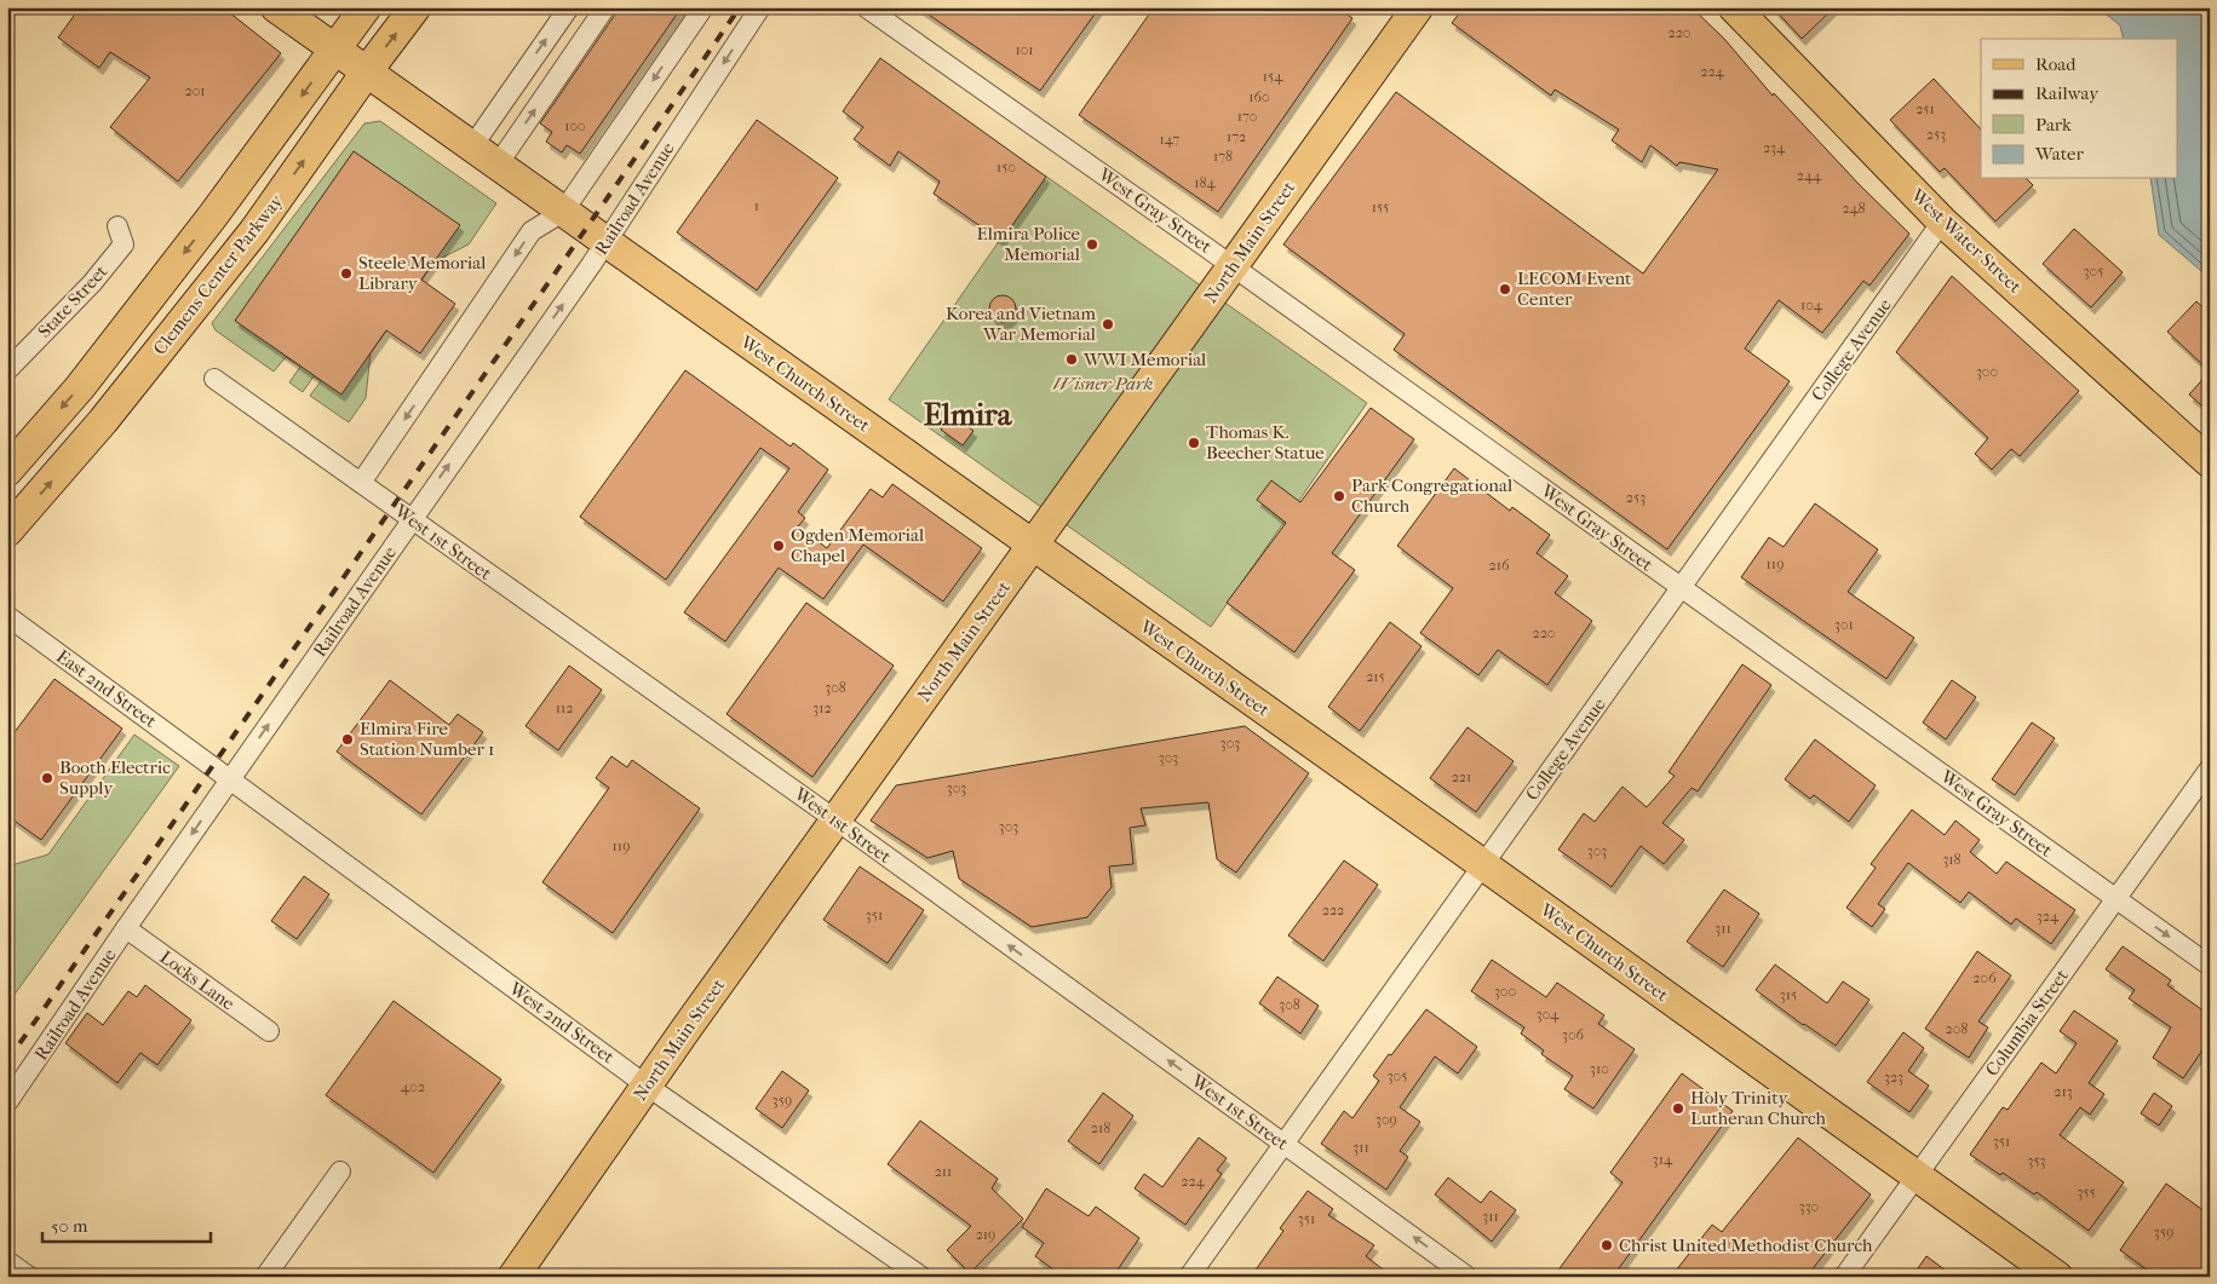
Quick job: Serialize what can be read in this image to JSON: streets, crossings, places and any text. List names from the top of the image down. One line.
{"streets":{"main road":["West Water Street","North Main Street","Clemens Center Parkway","West Church Street"],"street":["Railroad Avenue","West Gray Street","State Street","College Avenue","West 1st Street","East 2nd Street","Locks Lane","West 2nd Street","Columbia Street"]},"crossings":[["Railroad Avenue","West Church Street"],["Railroad Avenue","West 1st Street"],["Railroad Avenue","Locks Lane"],["Railroad Avenue","West 2nd Street"],["West Gray Street","North Main Street"],["West Gray Street","College Avenue"],["West Gray Street","Columbia Street"],["West Water Street","College Avenue"],["North Main Street","West Church Street"],["North Main Street","West 1st Street"],["North Main Street","West 2nd Street"],["Clemens Center Parkway","West Church Street"],["College Avenue","West Church Street"],["College Avenue","West 1st Street"],["West Church Street","Columbia Street"],["East 2nd Street","West 2nd Street"]],"one_way":["West 1st Street"],"districts":["Elmira"],"parks":["Wisner Park"],"places":["Elmira Police Memorial","Steele Memorial Library","LECOM Event Center","Korea and Vietnam War Memorial","WWI Memorial","Thomas K. Beecher Statue","Park Congregational Church","Ogden Memorial Chapel","Elmira Fire Station Number 1","Booth Electric Supply","Holy Trinity Lutheran Church","Christ United Methodist Church"],"house_numbers":["220","101","224","154","201","160","251","170","100","253","172","147","234","178","150","244","184","1","155","248","305","104","300","253","119","216","301","220","215","308","112","312","303","303","221","303","303","119","303","318","222","351","324","311","206","300","315","308","304","208","306","310","305","323","402","213","359","309","218","351","311","314","353","211","224","355","330","311","351","359","219"],"legend":["Road","Railway","Park","Water"],"scale_bar":"50 m"}
